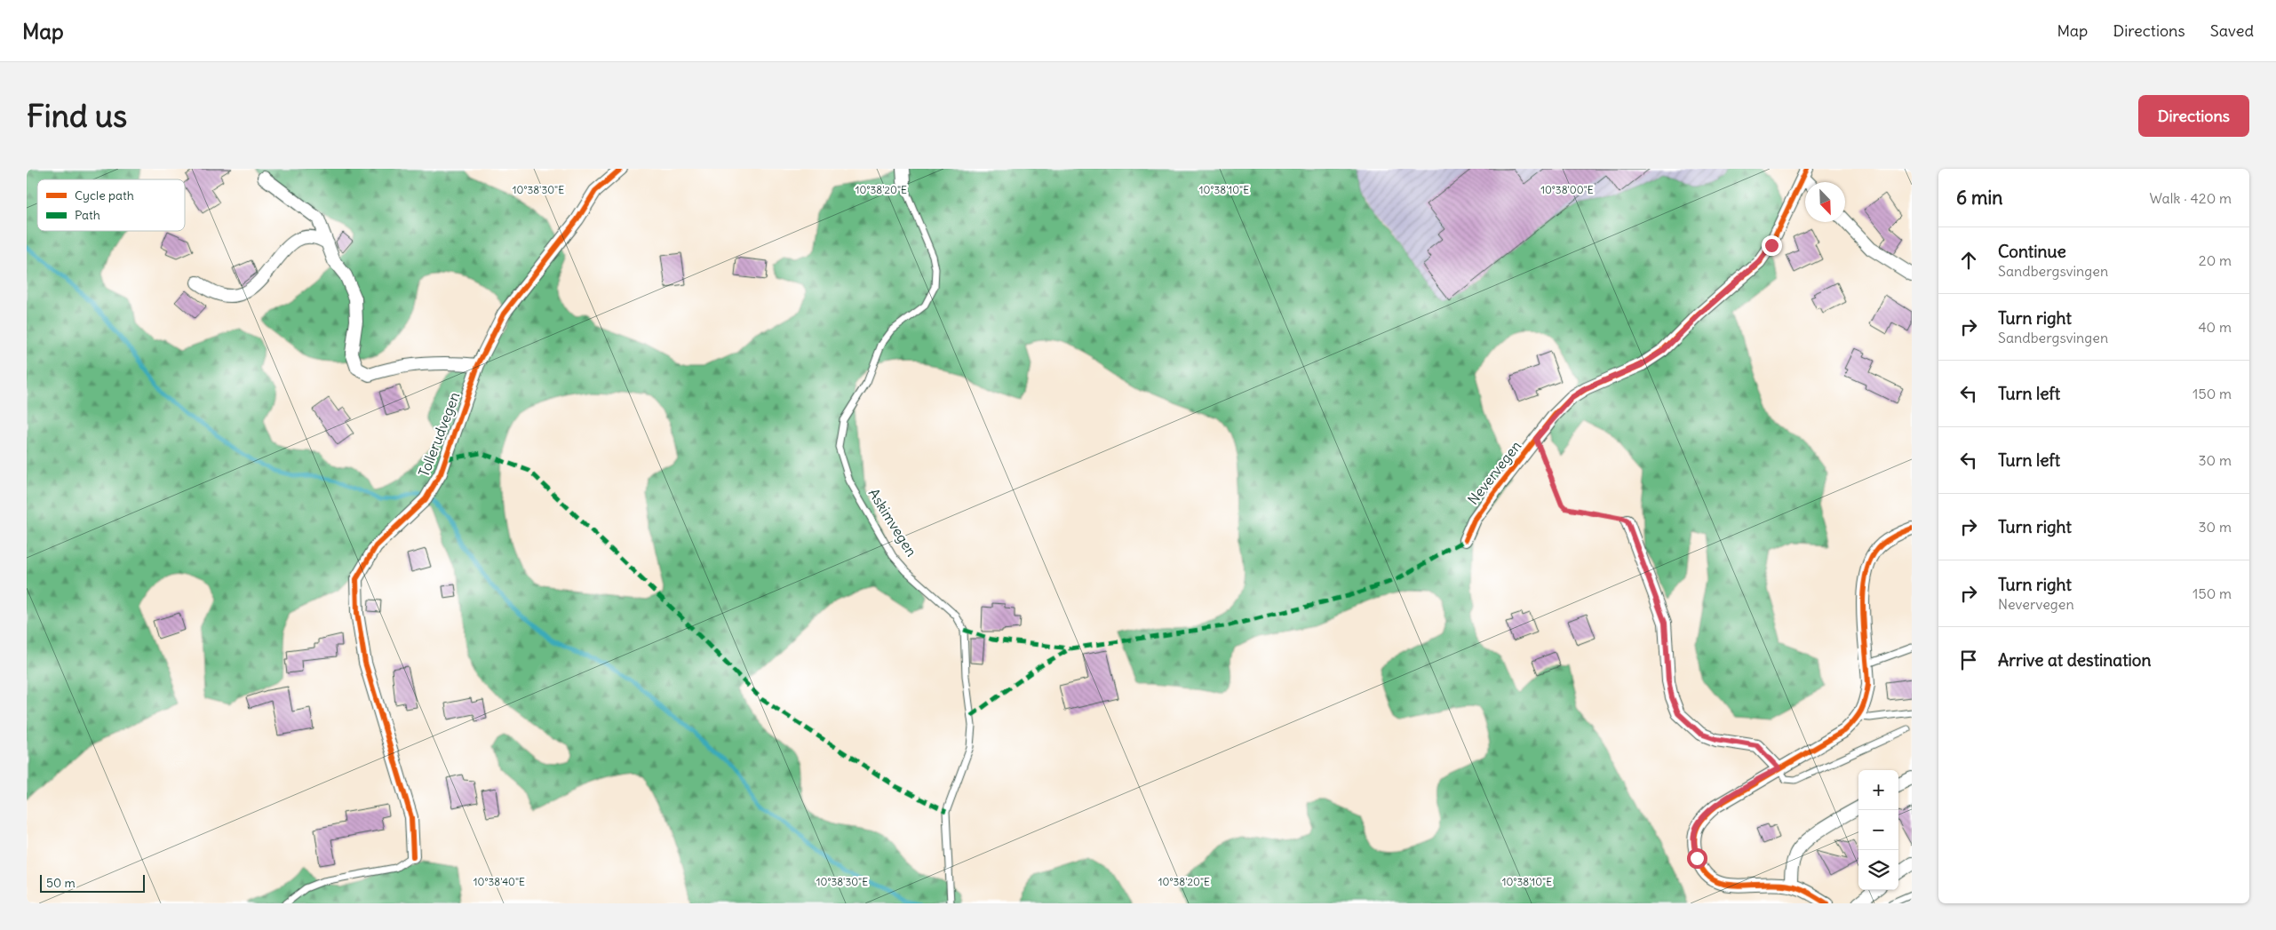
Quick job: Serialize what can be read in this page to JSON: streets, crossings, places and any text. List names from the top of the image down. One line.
{"streets":{"street":["Tollerudvegen","Nevervegen"],"lane":["Askimvegen"]},"legend":["Cycle path","Path"],"scale_bar":"50 m","north":"bottom right","page":{"header":"Map","nav":["Map","Directions","Saved"],"buttons":"Directions","title":"Find us","heading":["6 min","Walk · 420 m"],"list":[["Continue","Sandbergsvingen","20 m"],["Turn right","Sandbergsvingen","40 m"],["Turn left","150 m"],["Turn left","30 m"],["Turn right","30 m"],["Turn right","Nevervegen","150 m"],"Arrive at destination"],"map_buttons":["+","−"],"scale":"50 m"},"coordinates":["10°38'30\"E","10°38'20\"E","10°38'10\"E","10°38'00\"E","10°38'40\"E"]}
